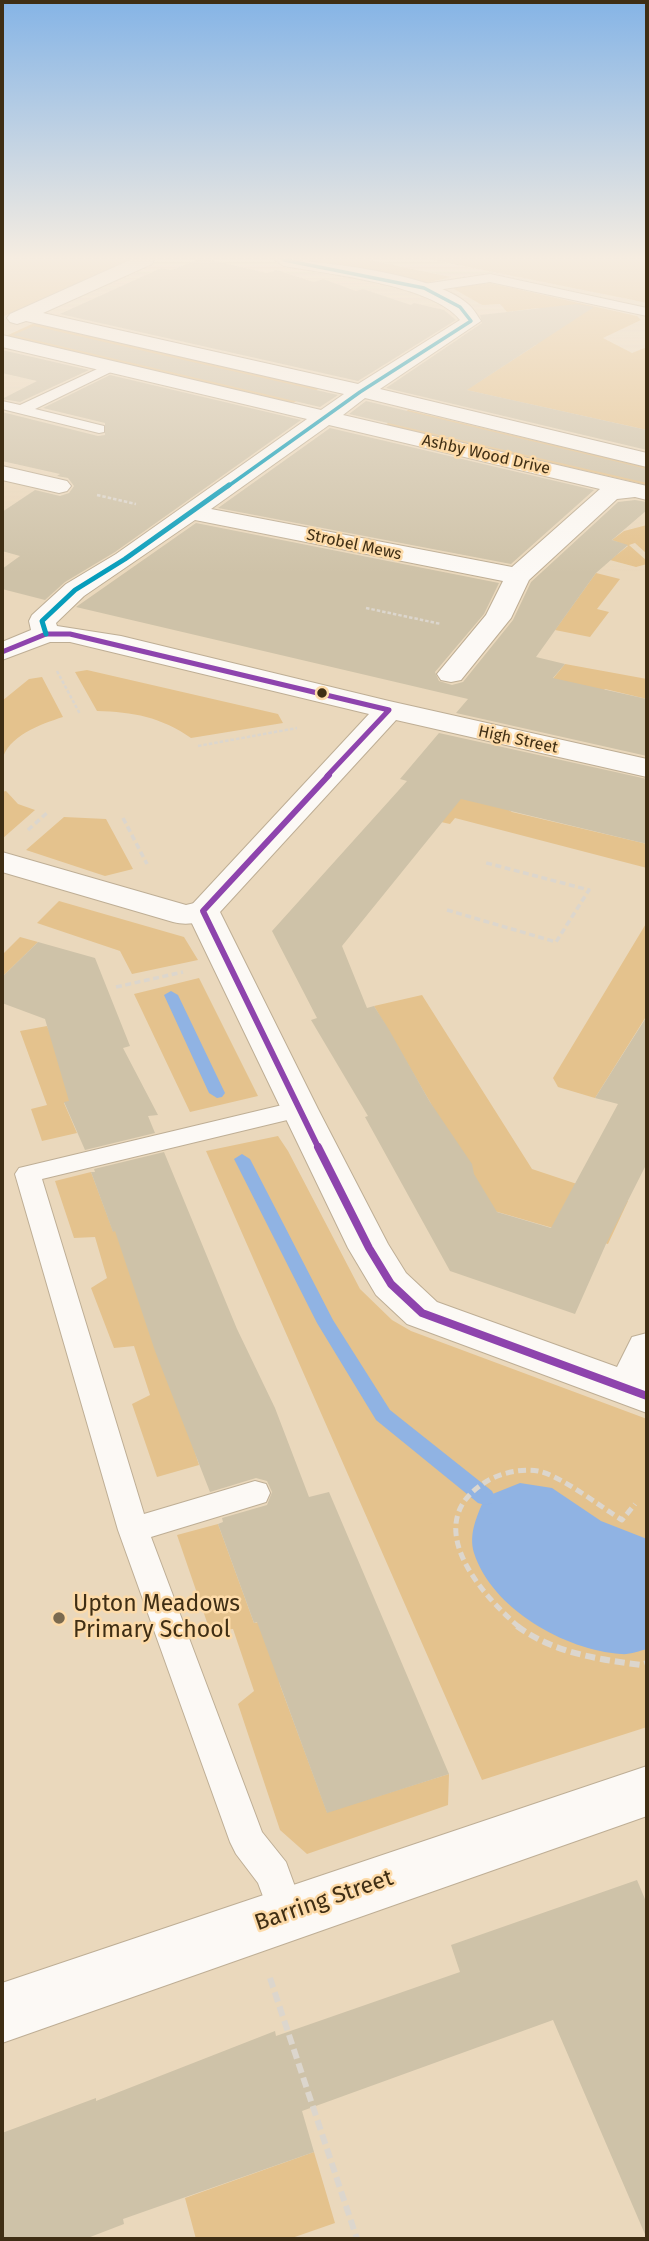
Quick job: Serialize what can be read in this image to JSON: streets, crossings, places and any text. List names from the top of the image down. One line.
{"streets":{"street":["Ashby Wood Drive","Strobel Mews","High Street","Barring Street"]},"places":["Upton Meadows Primary School"]}
